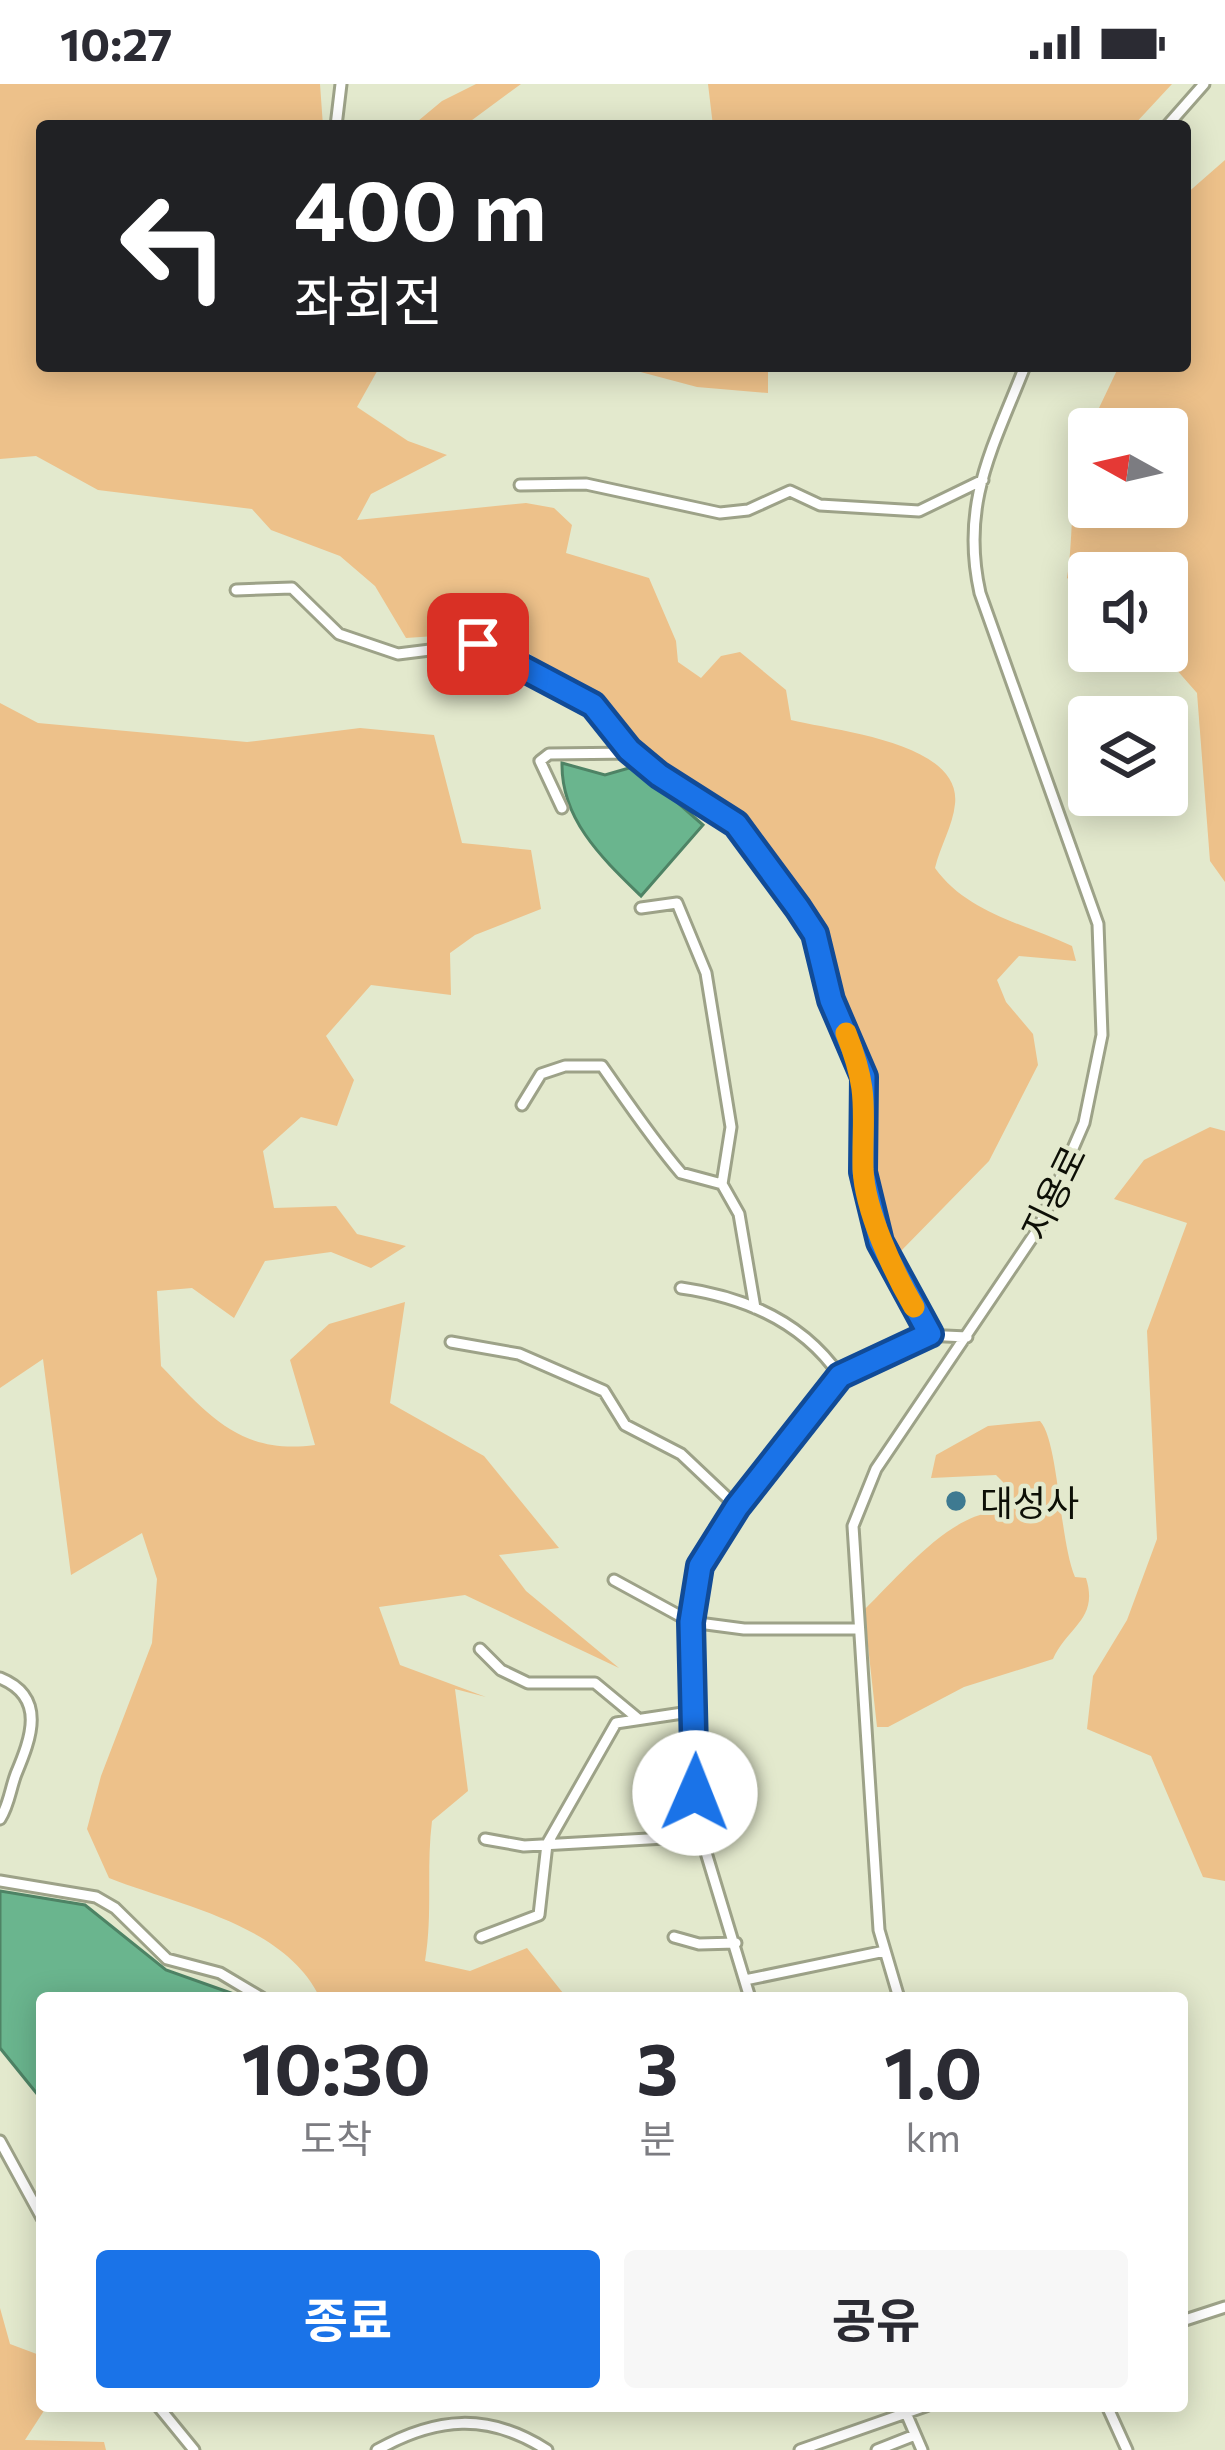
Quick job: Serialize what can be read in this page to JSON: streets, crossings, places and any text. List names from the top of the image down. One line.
{"streets":{"street":["지용로"]},"places":["대성사"],"north":"left","page":{"status":"10:27","turn":["400 m","좌회전"],"eta":["10:30","도착","3","분","1.0","km"],"buttons":["종료","공유"]}}
